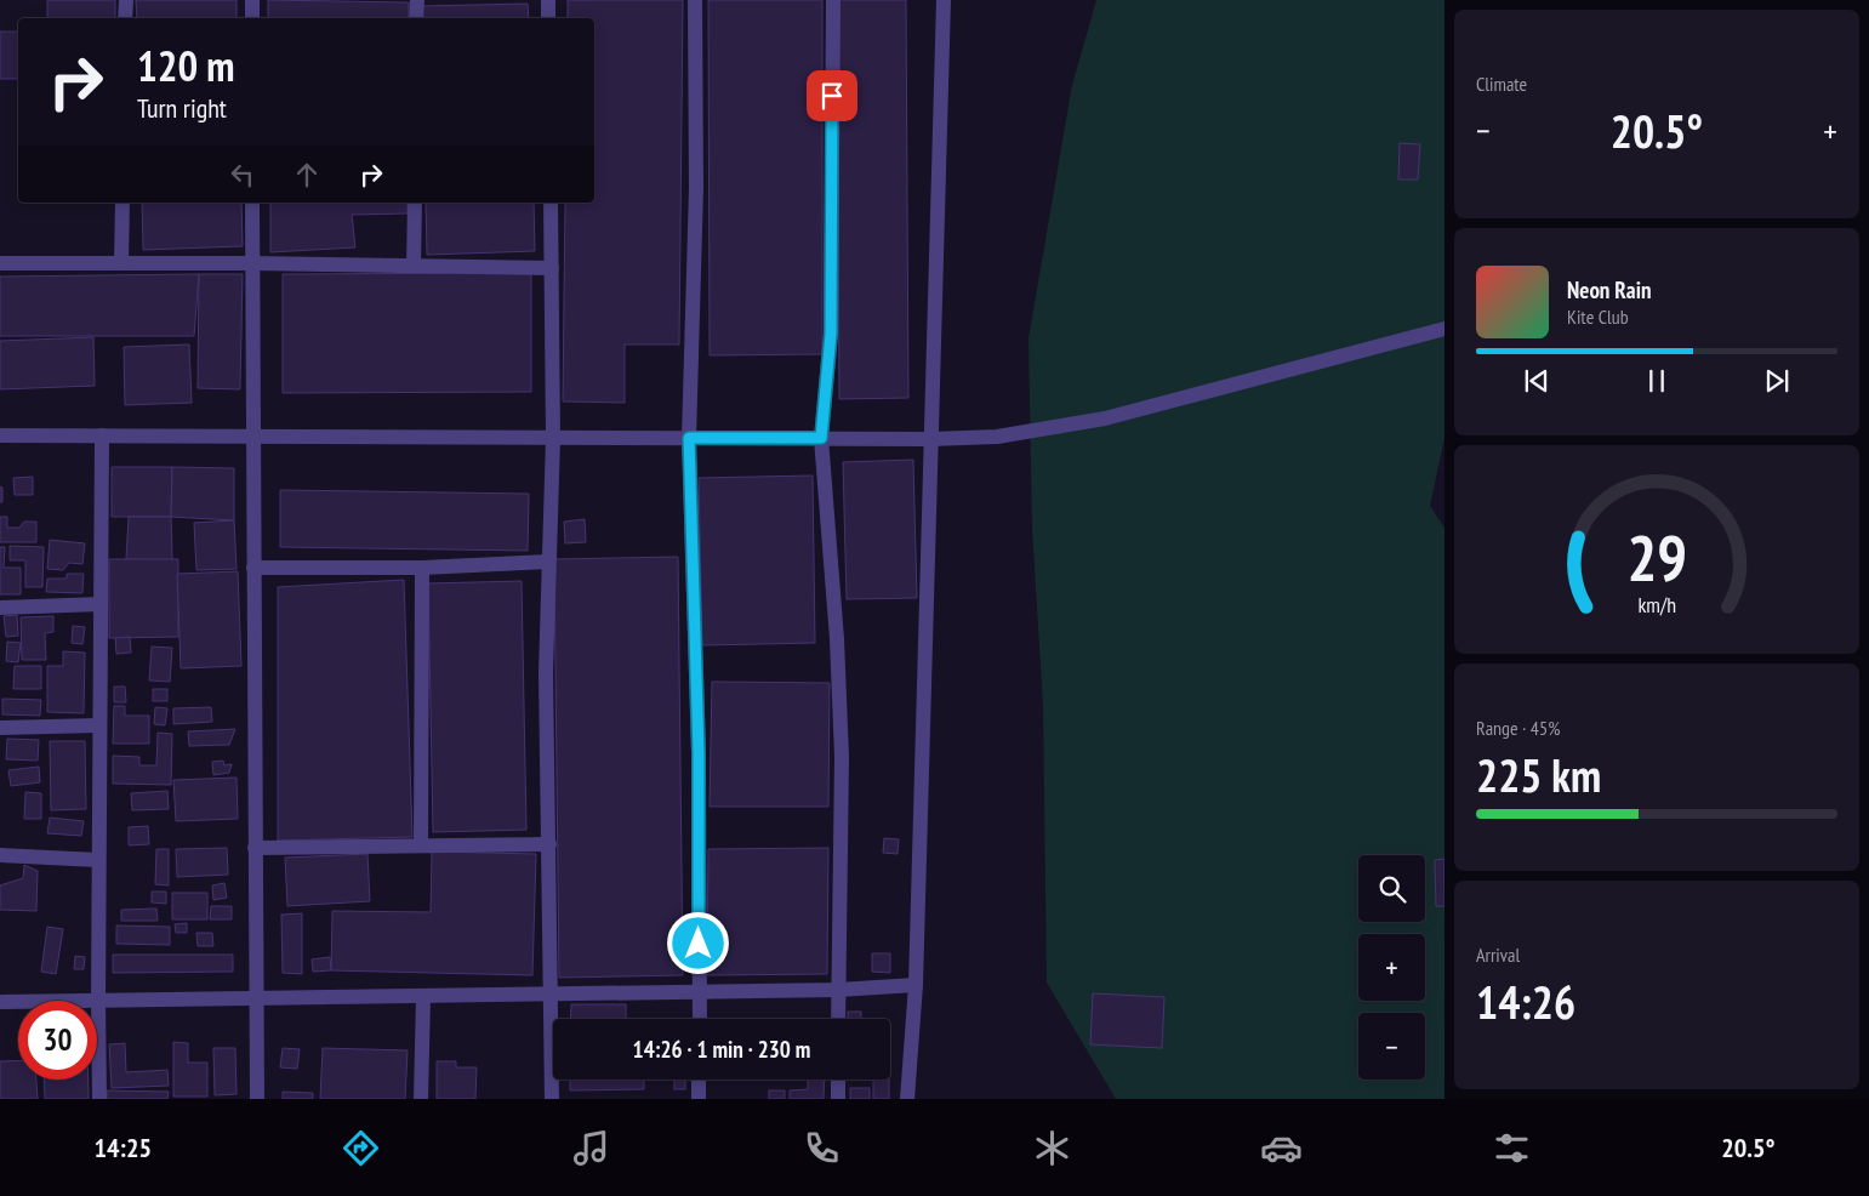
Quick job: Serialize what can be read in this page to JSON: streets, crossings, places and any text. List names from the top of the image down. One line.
{"page":{"tile":["Climate",["Range · 45%","225 km"],["Arrival","14:26"]],"turn":["120 m","Turn right"],"heat":["−","20.5°","+"],"song":["Neon Rain","Kite Club"],"map_buttons":["+","−"],"limit":"30","trip":"14:26 · 1 min · 230 m","tabs":["14:25","20.5°"],"gauge":["29","km/h"]}}
